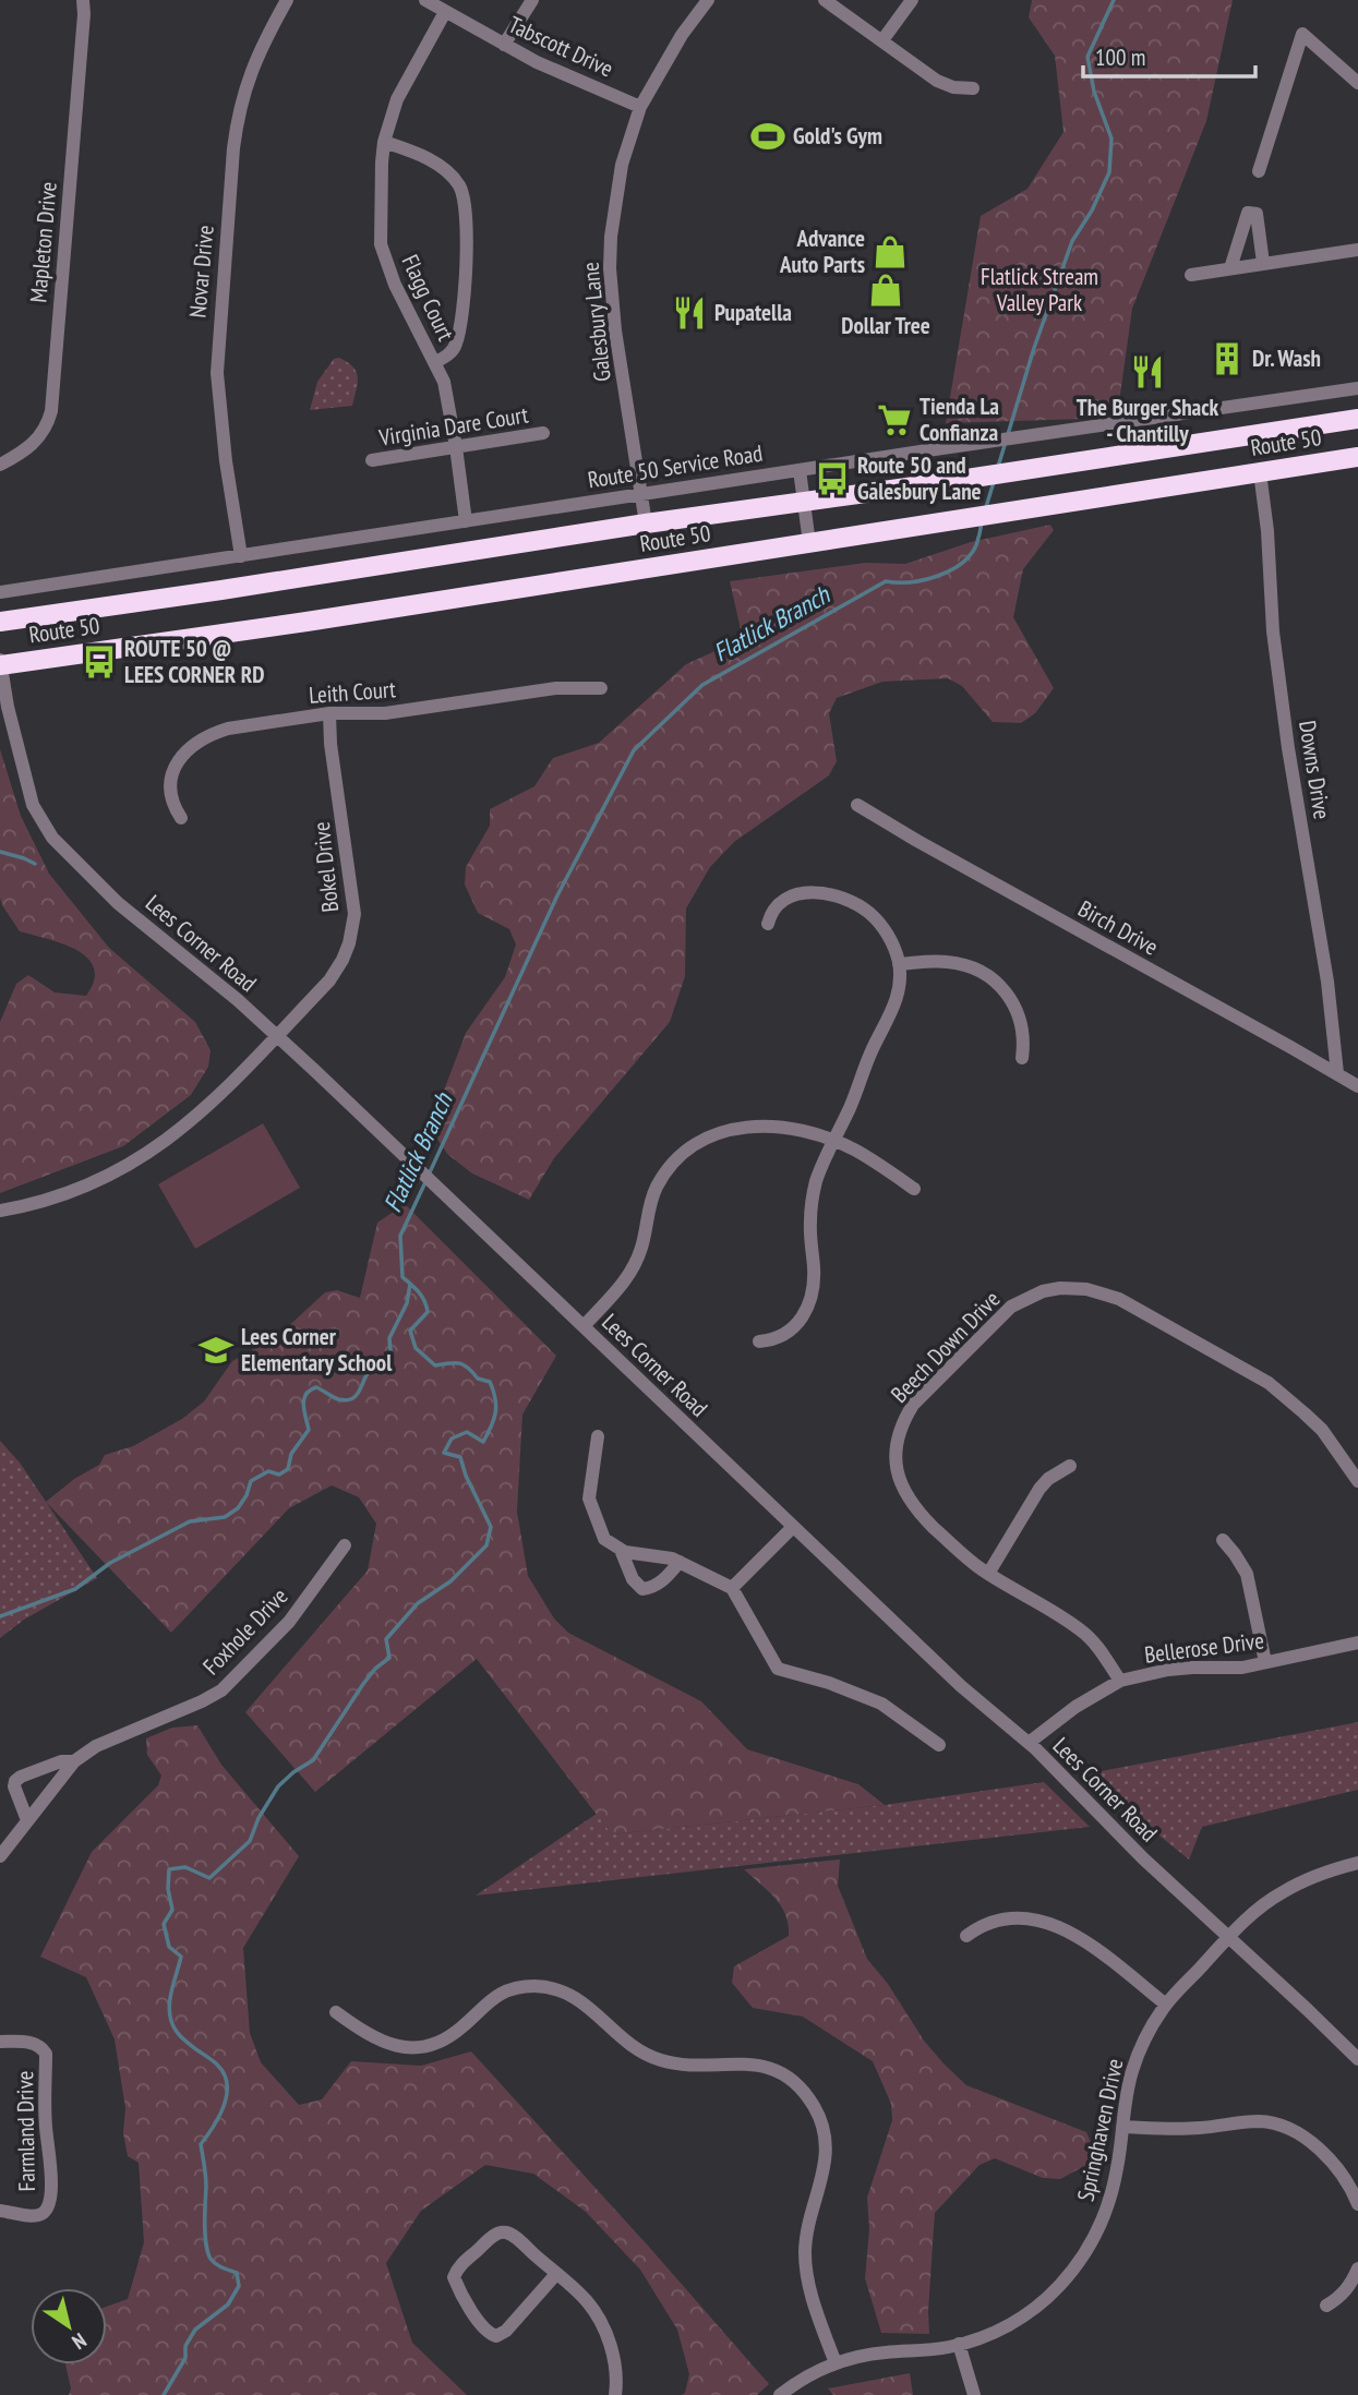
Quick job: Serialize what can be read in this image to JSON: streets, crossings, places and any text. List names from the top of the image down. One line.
{"streets":{"highway":["Route 50"],"street":["Tabscott Drive","Mapleton Drive","Novar Drive","Flagg Court","Galesbury Lane","Virginia Dare Court","Route 50 Service Road","Leith Court","Downs Drive","Bokel Drive","Birch Drive","Lees Corner Road","Beech Down Drive","Foxhole Drive","Bellerose Drive","Springhaven Drive","Farmland Drive"]},"crossings":[["Tabscott Drive","Flagg Court"],["Tabscott Drive","Galesbury Lane"],["Novar Drive","Route 50 Service Road"],["Flagg Court","Virginia Dare Court"],["Flagg Court","Route 50 Service Road"],["Galesbury Lane","Route 50"],["Galesbury Lane","Route 50 Service Road"],["Route 50","Downs Drive"],["Route 50","Lees Corner Road"],["Leith Court","Bokel Drive"],["Downs Drive","Birch Drive"],["Bokel Drive","Lees Corner Road"],["Lees Corner Road","Bellerose Drive"],["Lees Corner Road","Springhaven Drive"],["Beech Down Drive","Bellerose Drive"]],"water":["Flatlick Branch"],"parks":["Flatlick Stream Valley Park"],"places":{"sports":["Gold's Gym"],"shop":["Advance Auto Parts","Dollar Tree"],"restaurant":["Pupatella","The Burger Shack - Chantilly"],"building":["Dr. Wash"],"supermarket":["Tienda La Confianza"],"bus stop":["Route 50 and Galesbury Lane","ROUTE 50 @ LEES CORNER RD"],"school or university":["Lees Corner Elementary School"]},"scale_bar":"100 m","north":"bottom right"}
